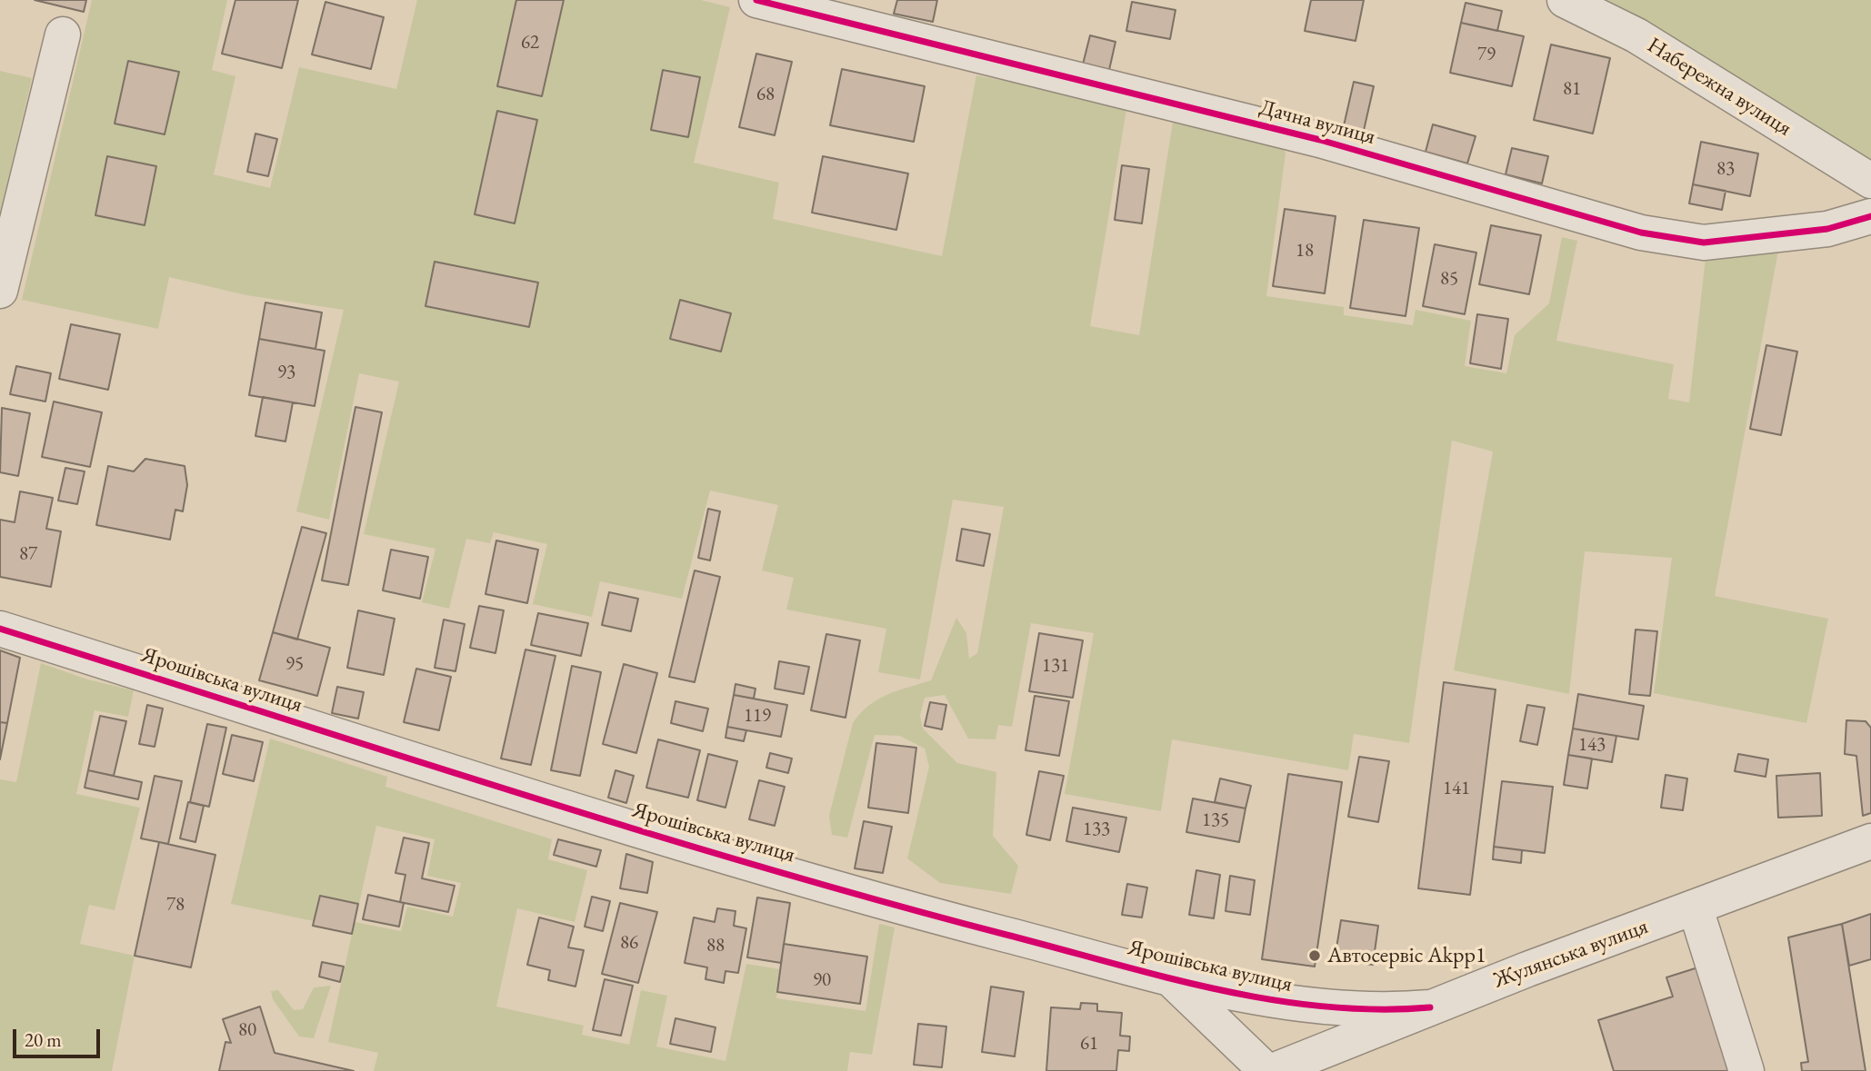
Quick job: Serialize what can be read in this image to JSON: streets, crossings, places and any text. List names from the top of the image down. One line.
{"streets":{"street":["Набережна вулиця","Дачна вулиця","Ярошівська вулиця","Жулянська вулиця"]},"crossings":[["Ярошівська вулиця","Жулянська вулиця"]],"places":["Автосервіс Akpp1"],"house_numbers":["62","79","81","68","83","18","85","93","87","95","131","119","143","141","135","133","78","86","88","90","80","61"],"scale_bar":"20 m"}
